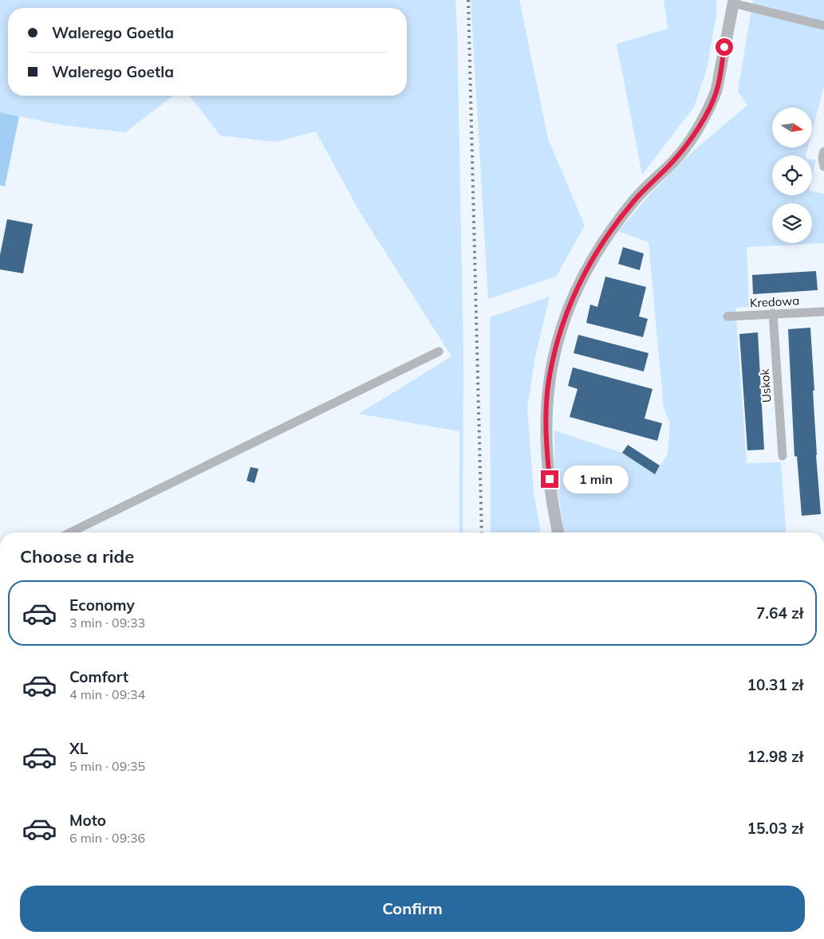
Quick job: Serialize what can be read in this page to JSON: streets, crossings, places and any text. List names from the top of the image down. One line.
{"streets":{"street":["Kredowa","Uskok"]},"crossings":[["Kredowa","Uskok"]],"north":"right","page":{"banner":["Walerego Goetla","Walerego Goetla"],"bubble":"1 min","heading":"Choose a ride","list":[{"name":"Economy","note":"3 min · 09:33","value":"7.64 zł"},{"name":"Comfort","note":"4 min · 09:34","value":"10.31 zł"},{"name":"XL","note":"5 min · 09:35","value":"12.98 zł"},{"name":"Moto","note":"6 min · 09:36","value":"15.03 zł"}],"buttons":"Confirm"}}
